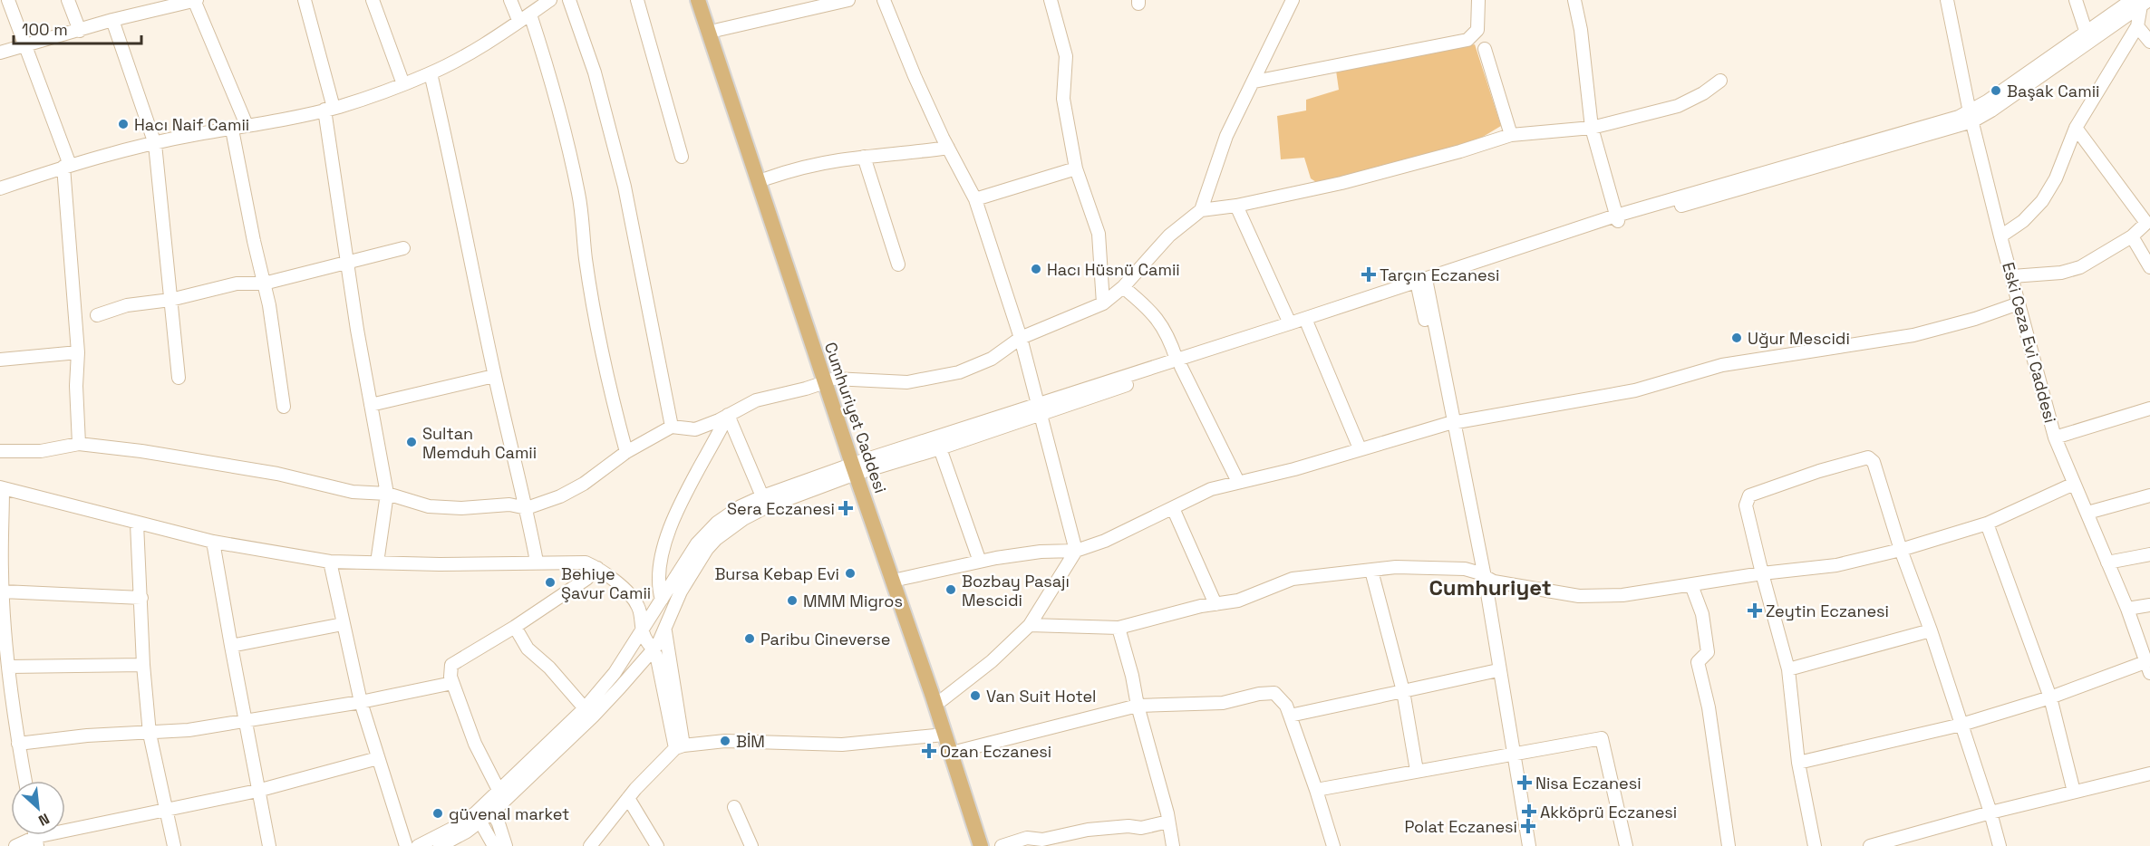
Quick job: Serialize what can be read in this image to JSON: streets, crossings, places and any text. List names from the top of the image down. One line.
{"streets":{"main road":["Cumhuriyet Caddesi"],"street":["Eski Ceza Evi Caddesi"]},"districts":["Cumhuriyet"],"places":{"other":["Başak Camii","Hacı Naif Camii","Hacı Hüsnü Camii","Uğur Mescidi","Sultan Memduh Camii","Bursa Kebap Evi","Behiye Şavur Camii","Bozbay Pasajı Mescidi","MMM Migros","Paribu Cineverse","Van Suit Hotel","BİM","güvenal market"],"health":["Tarçın Eczanesi","Sera Eczanesi","Zeytin Eczanesi","Ozan Eczanesi","Nisa Eczanesi","Akköprü Eczanesi","Polat Eczanesi"]},"scale_bar":"100 m","north":"bottom right"}
